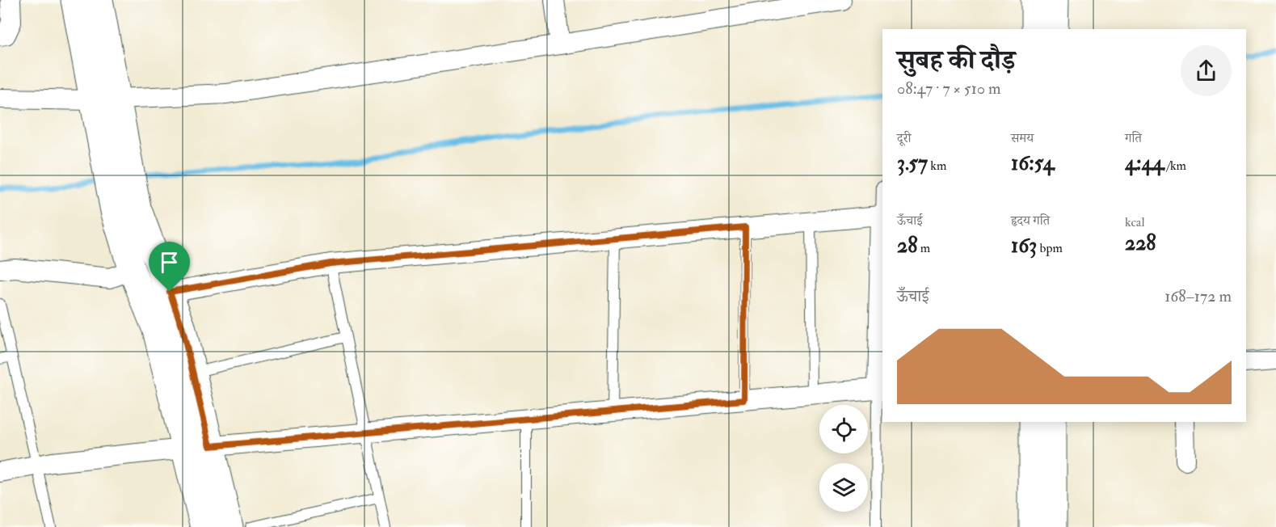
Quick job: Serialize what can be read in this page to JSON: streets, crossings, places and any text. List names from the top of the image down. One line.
{"page":{"heading":["सुबह की दौड़","08:47 · 7 × 510 m"],"stats":[["दूरी","3.57 km"],["समय","16:54"],["गति","4:44 /km"],["ऊँचाई","28 m"],["हृदय गति","163 bpm"],["kcal","228"]],"chart":["ऊँचाई","168–172 m"]}}
